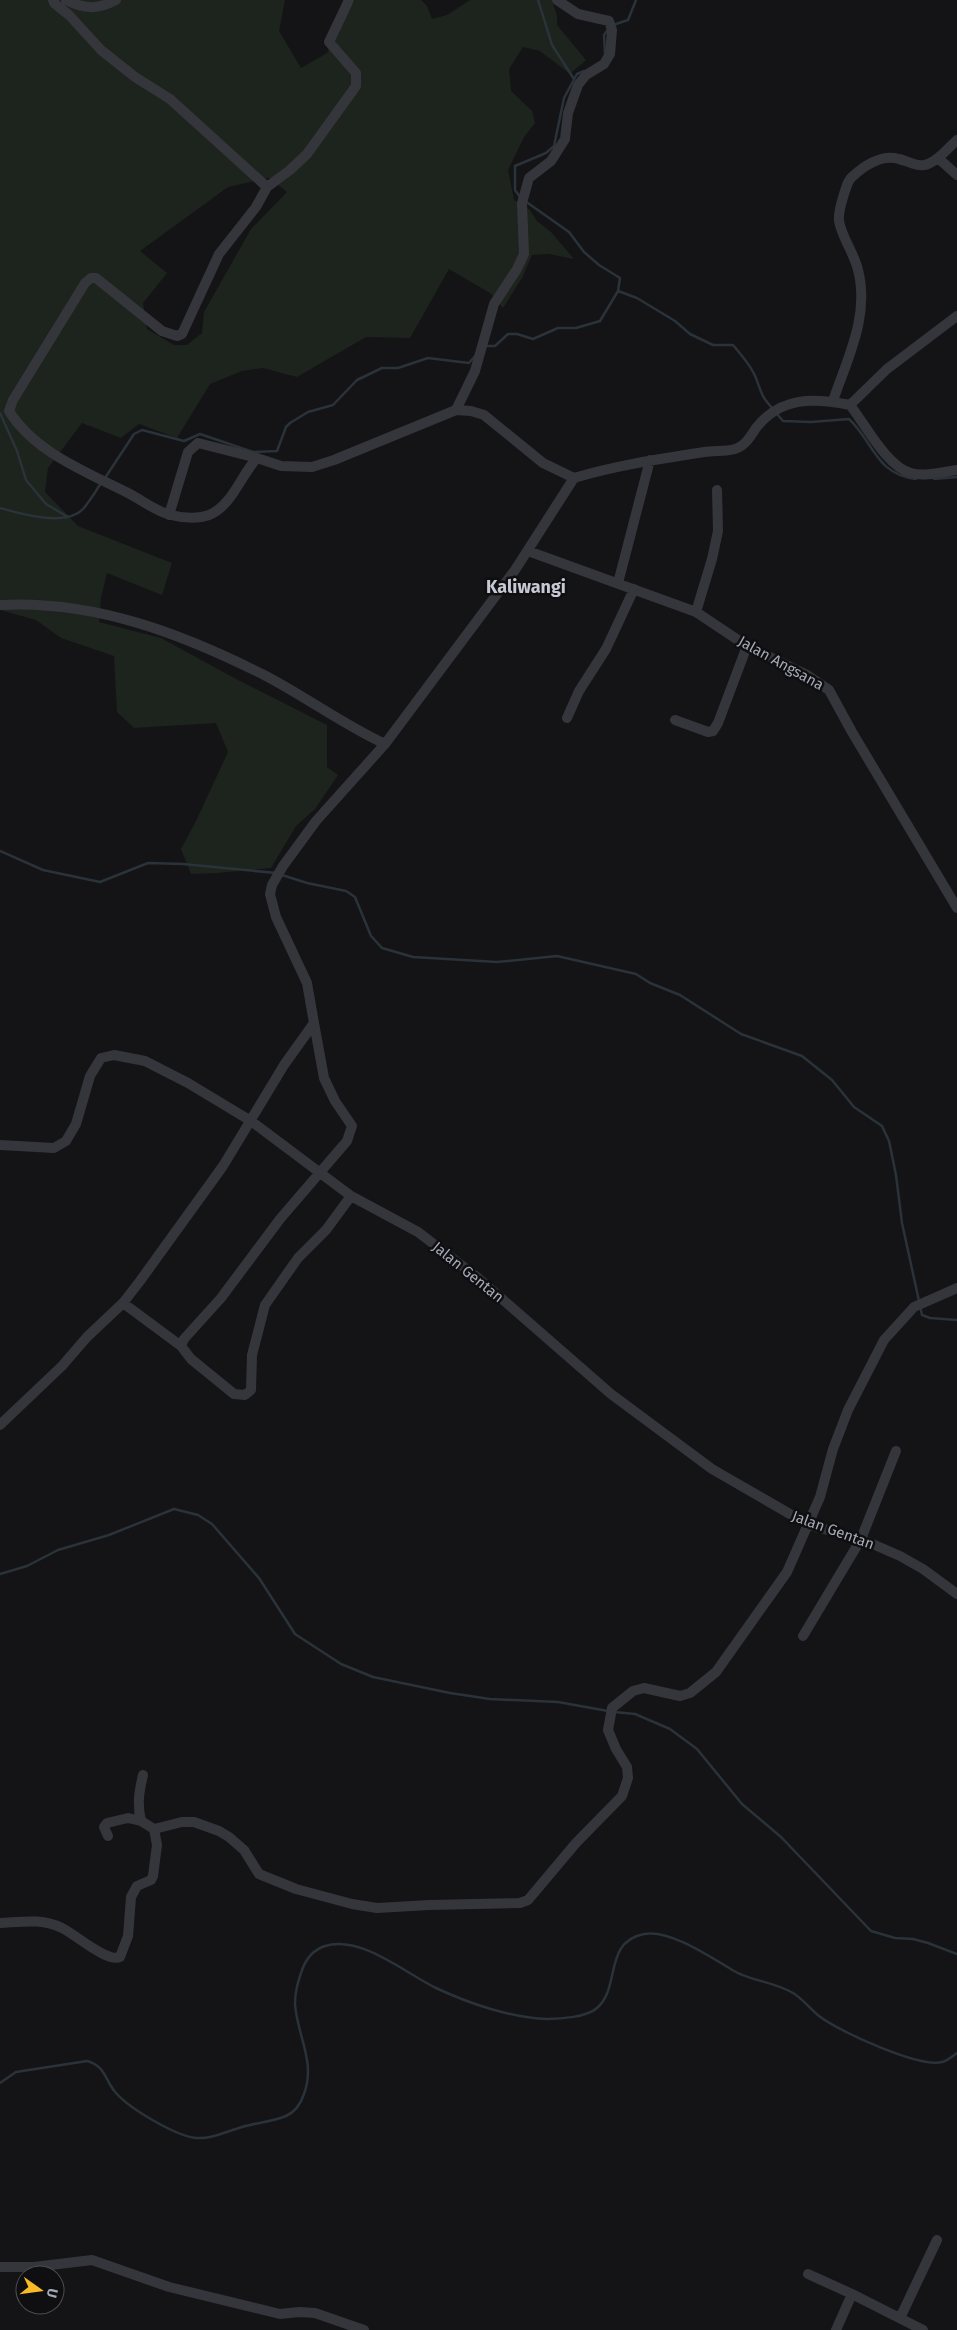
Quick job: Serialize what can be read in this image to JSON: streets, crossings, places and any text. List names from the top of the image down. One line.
{"streets":{"street":["Jalan Angsana","Jalan Gentan"]},"districts":["Kaliwangi"],"north":"right"}
